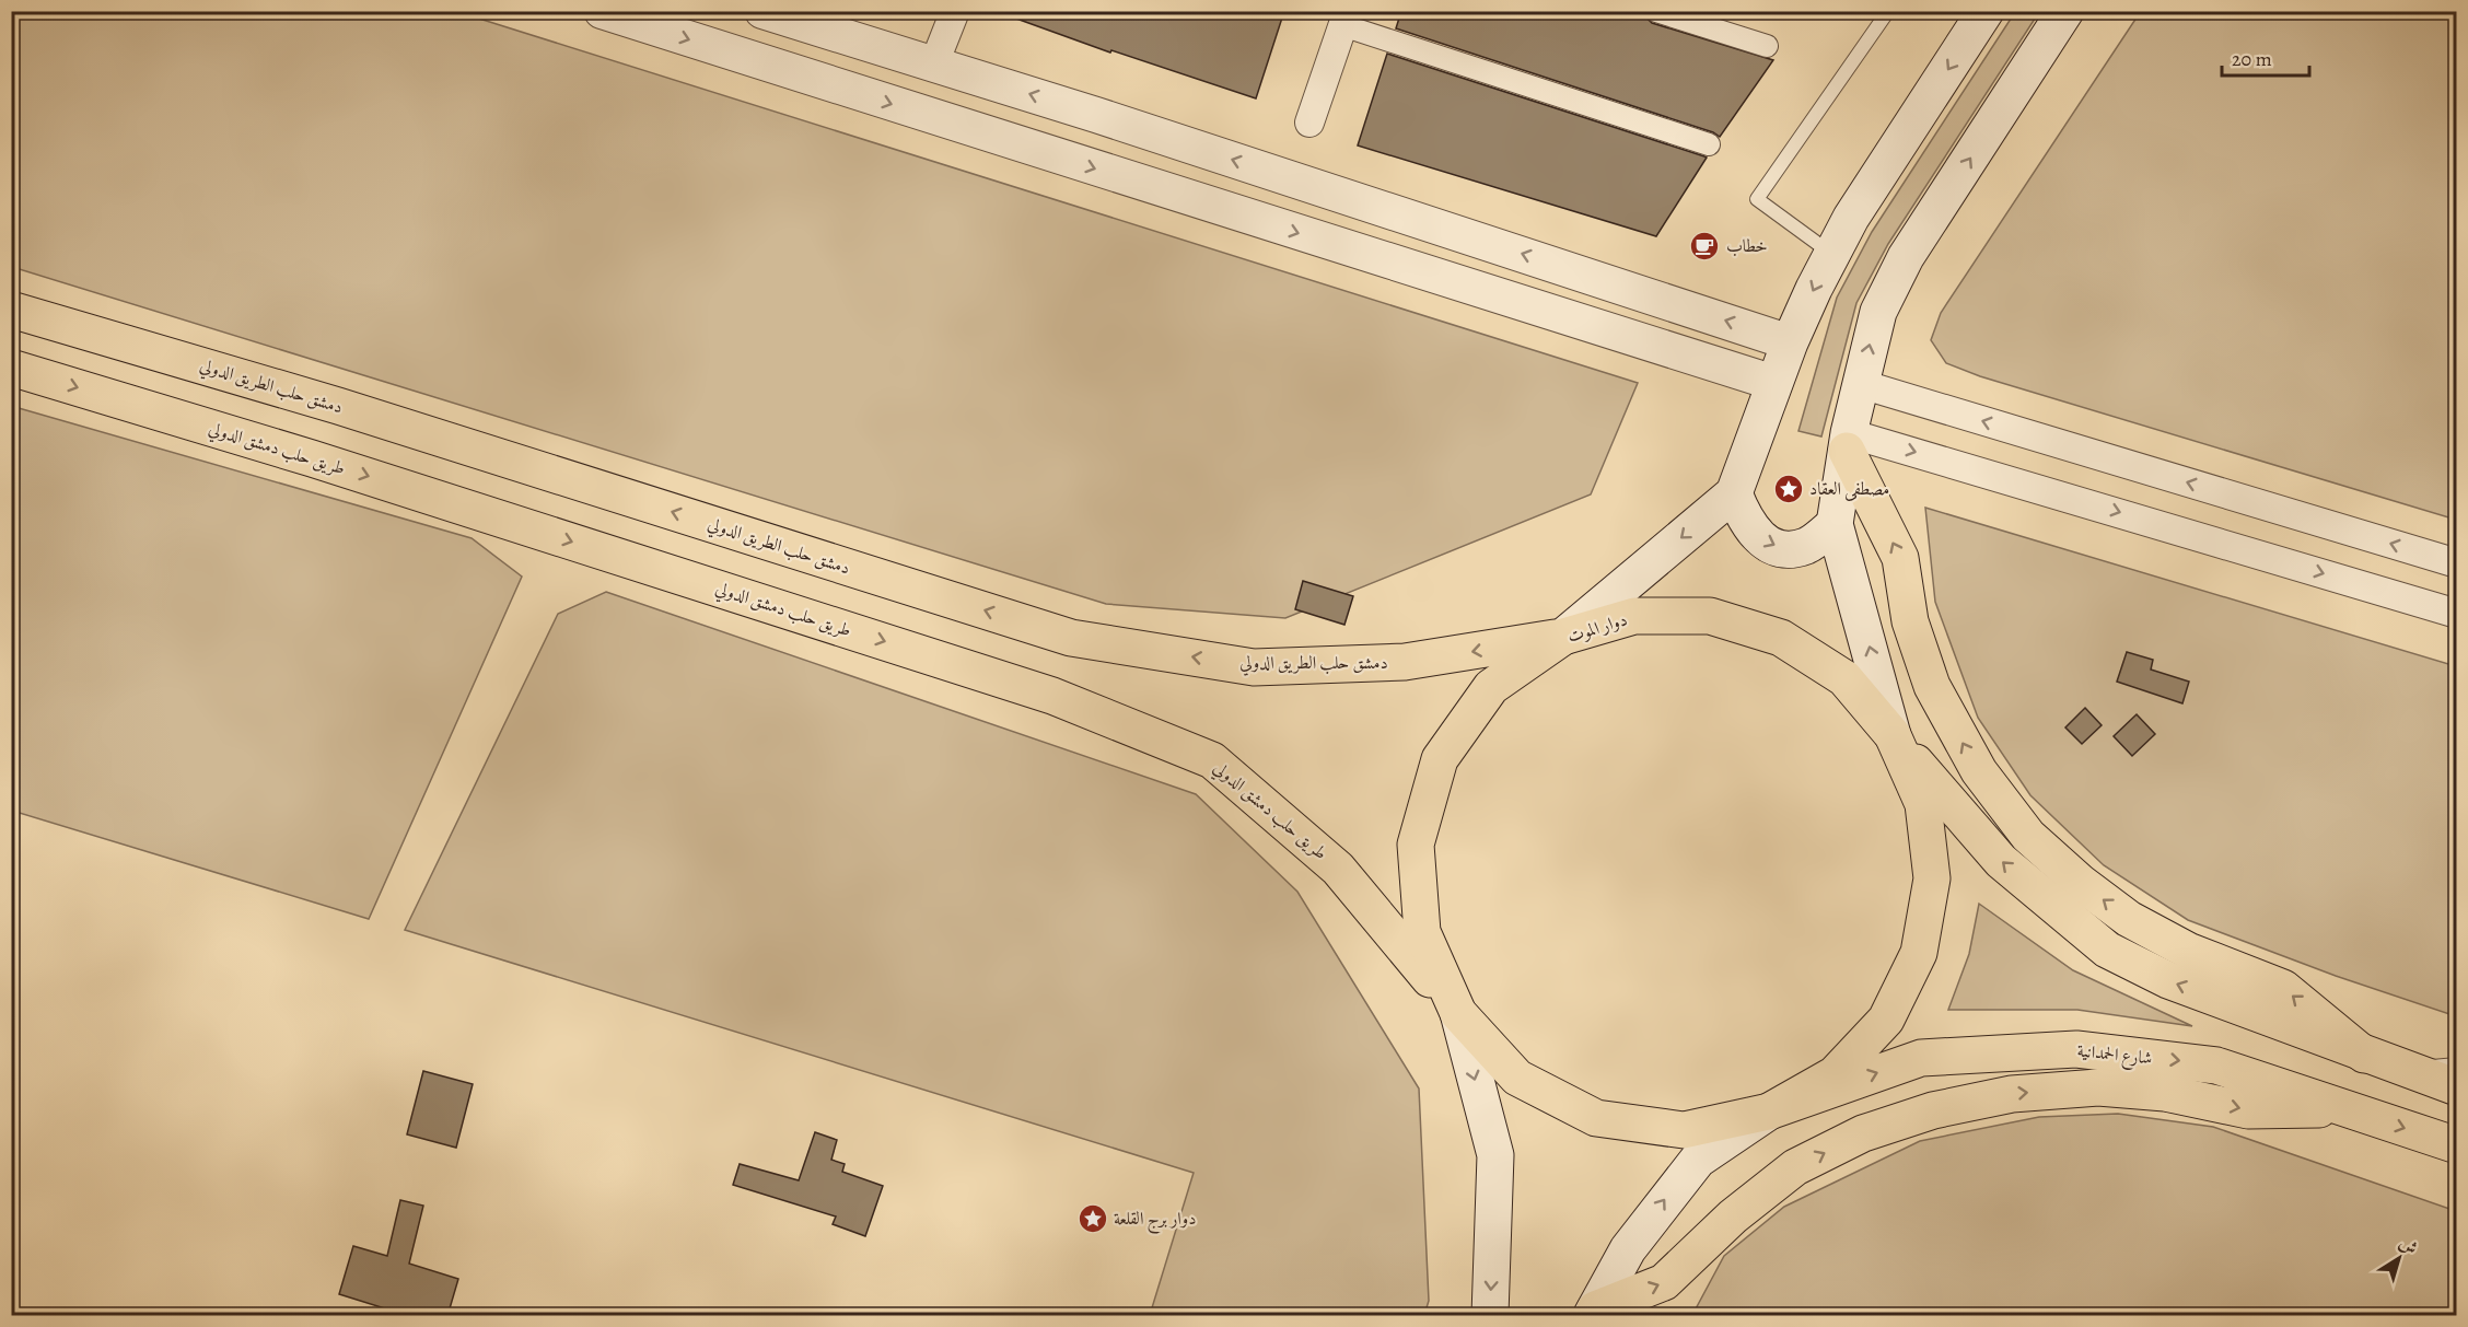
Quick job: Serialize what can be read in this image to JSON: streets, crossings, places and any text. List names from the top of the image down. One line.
{"streets":{"highway":["دمشق حلب الطريق الدولي","طريق حلب دمشق الدولي","دوار الموت","شارع الحمدانية"]},"crossings":[["دمشق حلب الطريق الدولي","دوار الموت"],["طريق حلب دمشق الدولي","دوار الموت"],["دوار الموت","شارع الحمدانية"]],"one_way":["دمشق حلب الطريق الدولي","طريق حلب دمشق الدولي"],"places":{"cafe":["خطاب"],"place":["مصطفى العقاد","دوار برج القلعة"]},"scale_bar":"20 m","north":"top right"}
